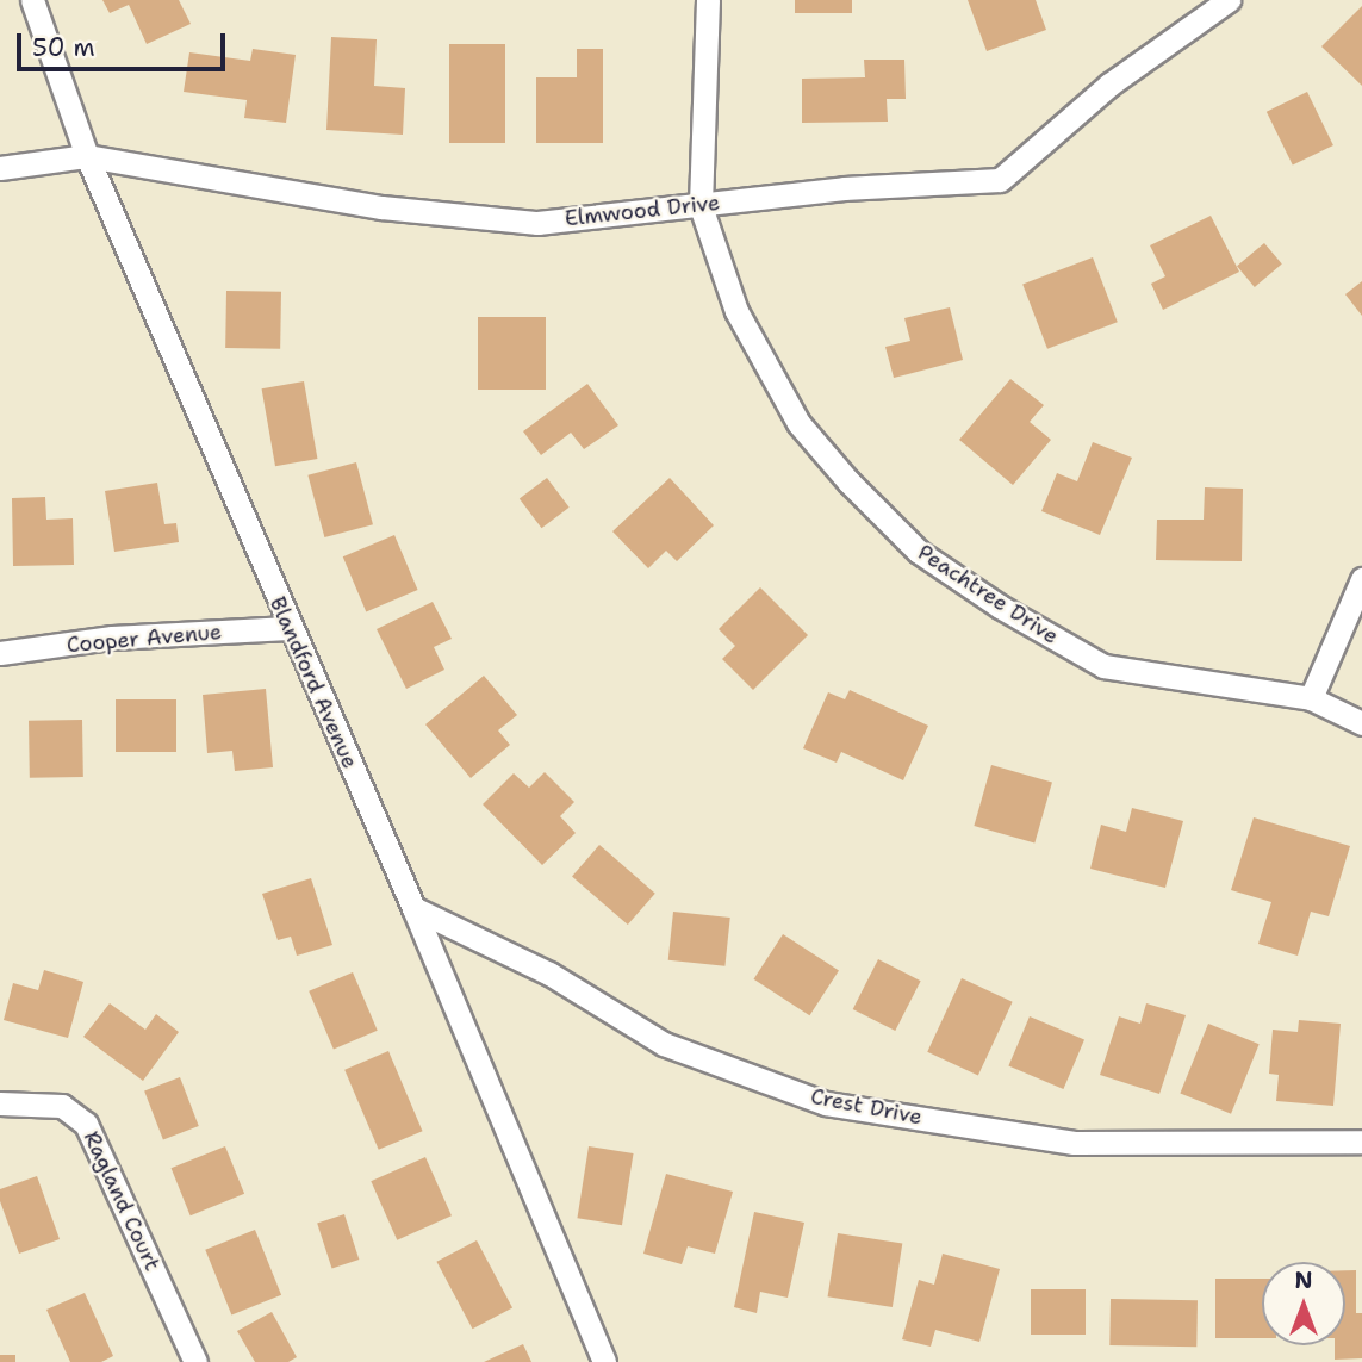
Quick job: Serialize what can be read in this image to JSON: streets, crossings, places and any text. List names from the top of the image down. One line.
{"streets":{"street":["Elmwood Drive","Peachtree Drive","Cooper Avenue","Blandford Avenue","Crest Drive","Ragland Court"]},"crossings":[["Elmwood Drive","Peachtree Drive"],["Elmwood Drive","Blandford Avenue"],["Cooper Avenue","Blandford Avenue"],["Blandford Avenue","Crest Drive"]],"scale_bar":"50 m","north":"top"}
